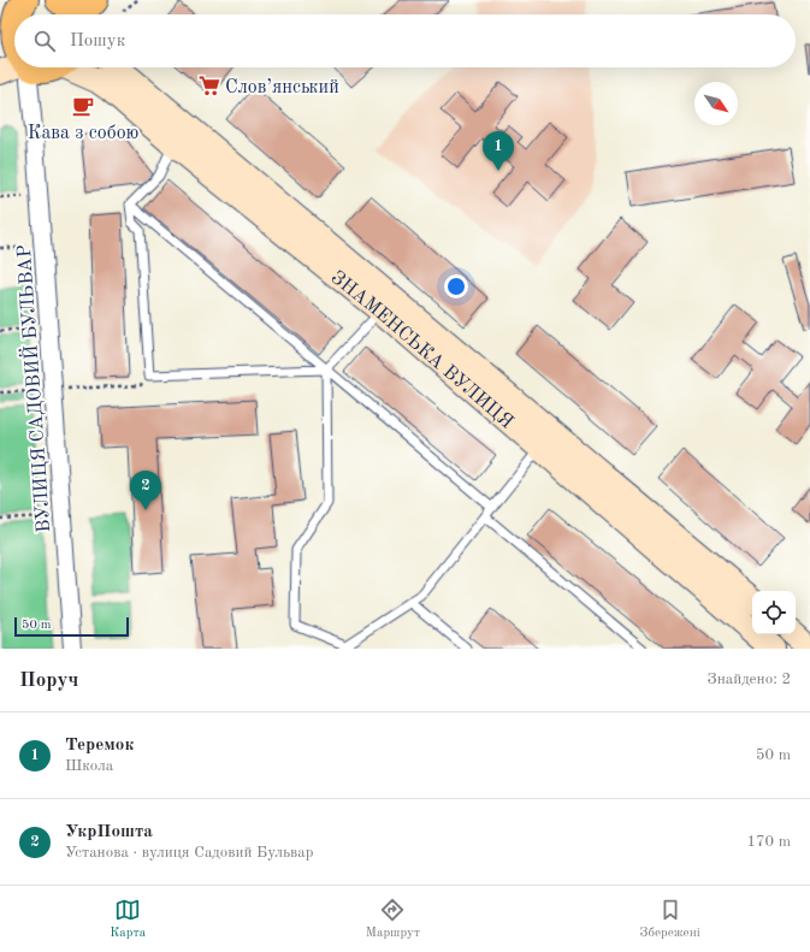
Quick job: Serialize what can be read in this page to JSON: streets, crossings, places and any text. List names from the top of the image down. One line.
{"streets":{"main road":["ЗНАМЕНСЬКА ВУЛИЦЯ"],"street":["ВУЛИЦЯ САДОВИЙ БУЛЬВАР"]},"places":{"supermarket":["Слов’янський"],"cafe":["Кава з собою"]},"scale_bar":"50 m","north":"bottom right","page":{"search":"Пошук","pins":["1","2"],"scale":"50 m","heading":["Поруч","Знайдено: 2"],"list":[{"mark":"1","name":"Теремок","note":"Школа","value":"50 m"},{"mark":"2","name":"УкрПошта","note":"Установа · вулиця Садовий Бульвар","value":"170 m"}],"nav":["Карта","Маршрут","Збережені"]}}
